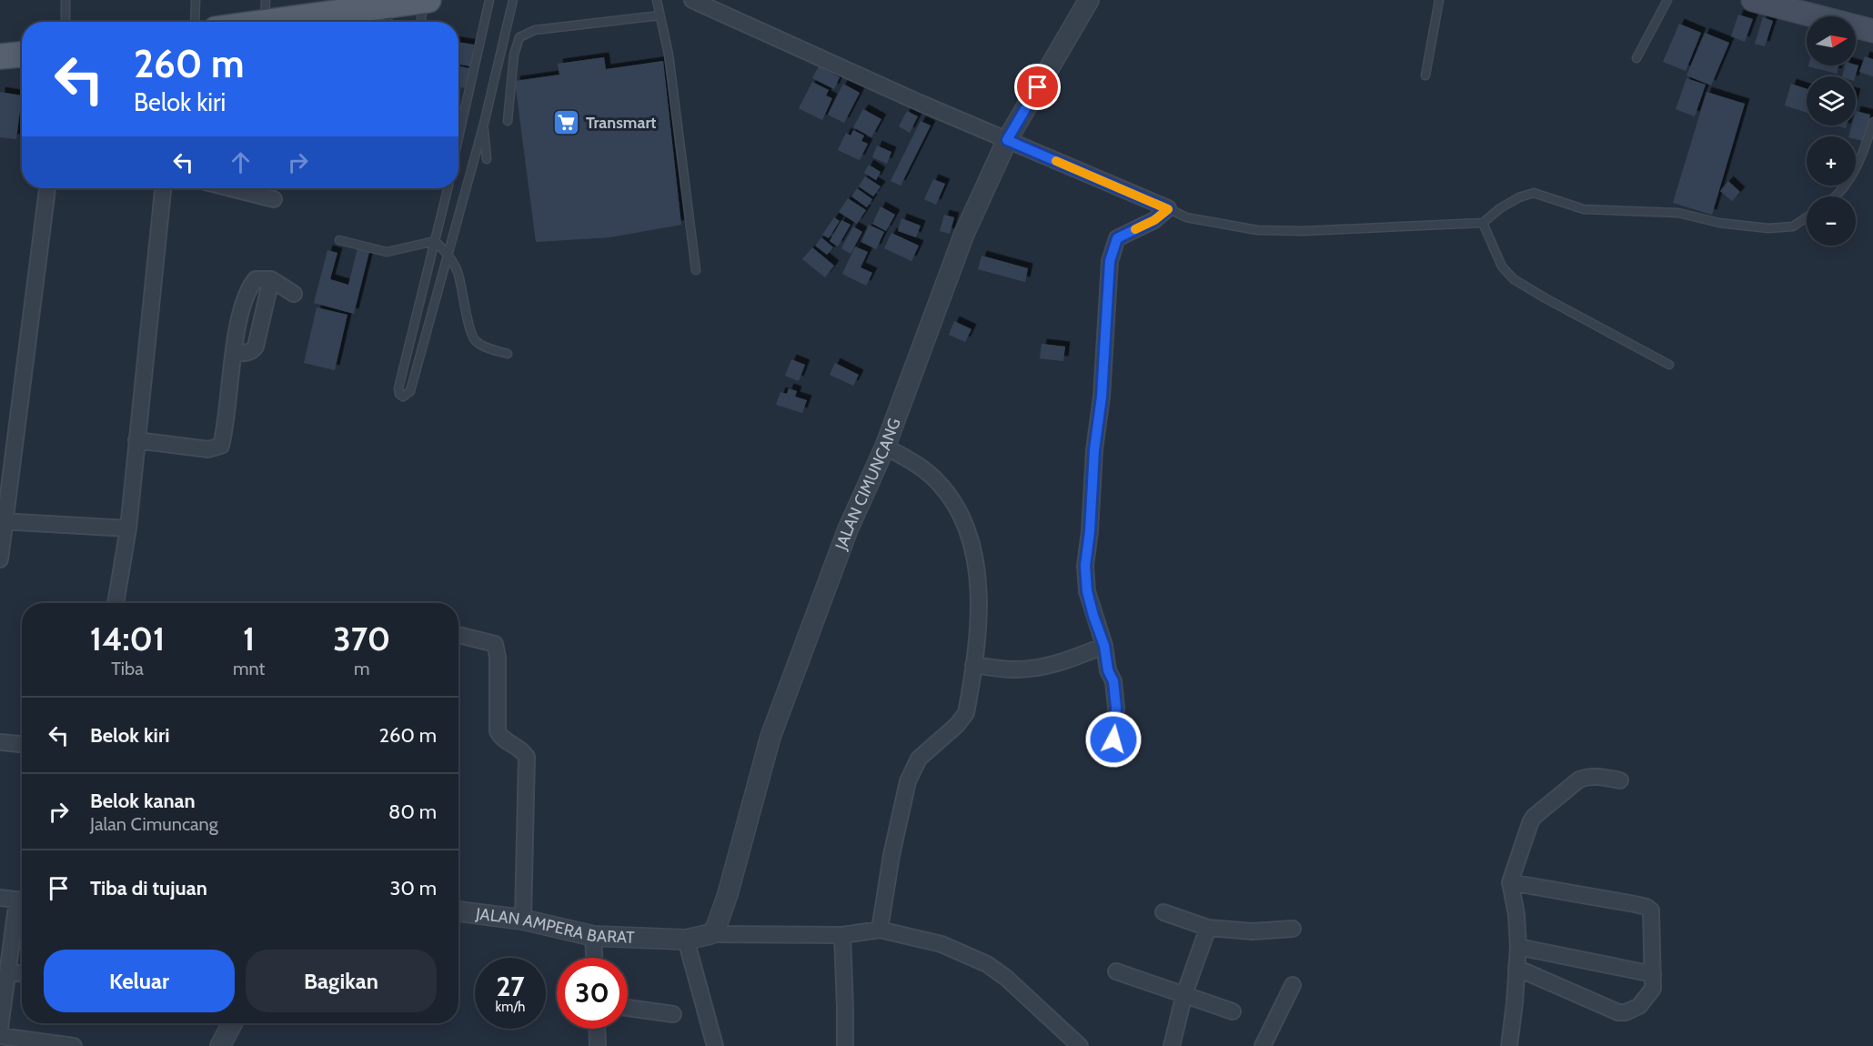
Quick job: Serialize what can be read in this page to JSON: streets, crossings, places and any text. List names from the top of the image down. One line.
{"streets":{"street":["JALAN CIMUNCANG","JALAN AMPERA BARAT"]},"places":{"supermarket":["Transmart"]},"north":"right","page":{"map_buttons":["+","−"],"turn":["260 m","Belok kiri"],"eta":["14:01","Tiba","1","mnt","370","m"],"list":[{"name":"Belok kiri","value":"260 m"},{"name":"Belok kanan","note":"Jalan Cimuncang","value":"80 m"},{"name":"Tiba di tujuan","value":"30 m"}],"buttons":["Keluar","Bagikan"],"speed":"27 km/h","limit":"30"}}
